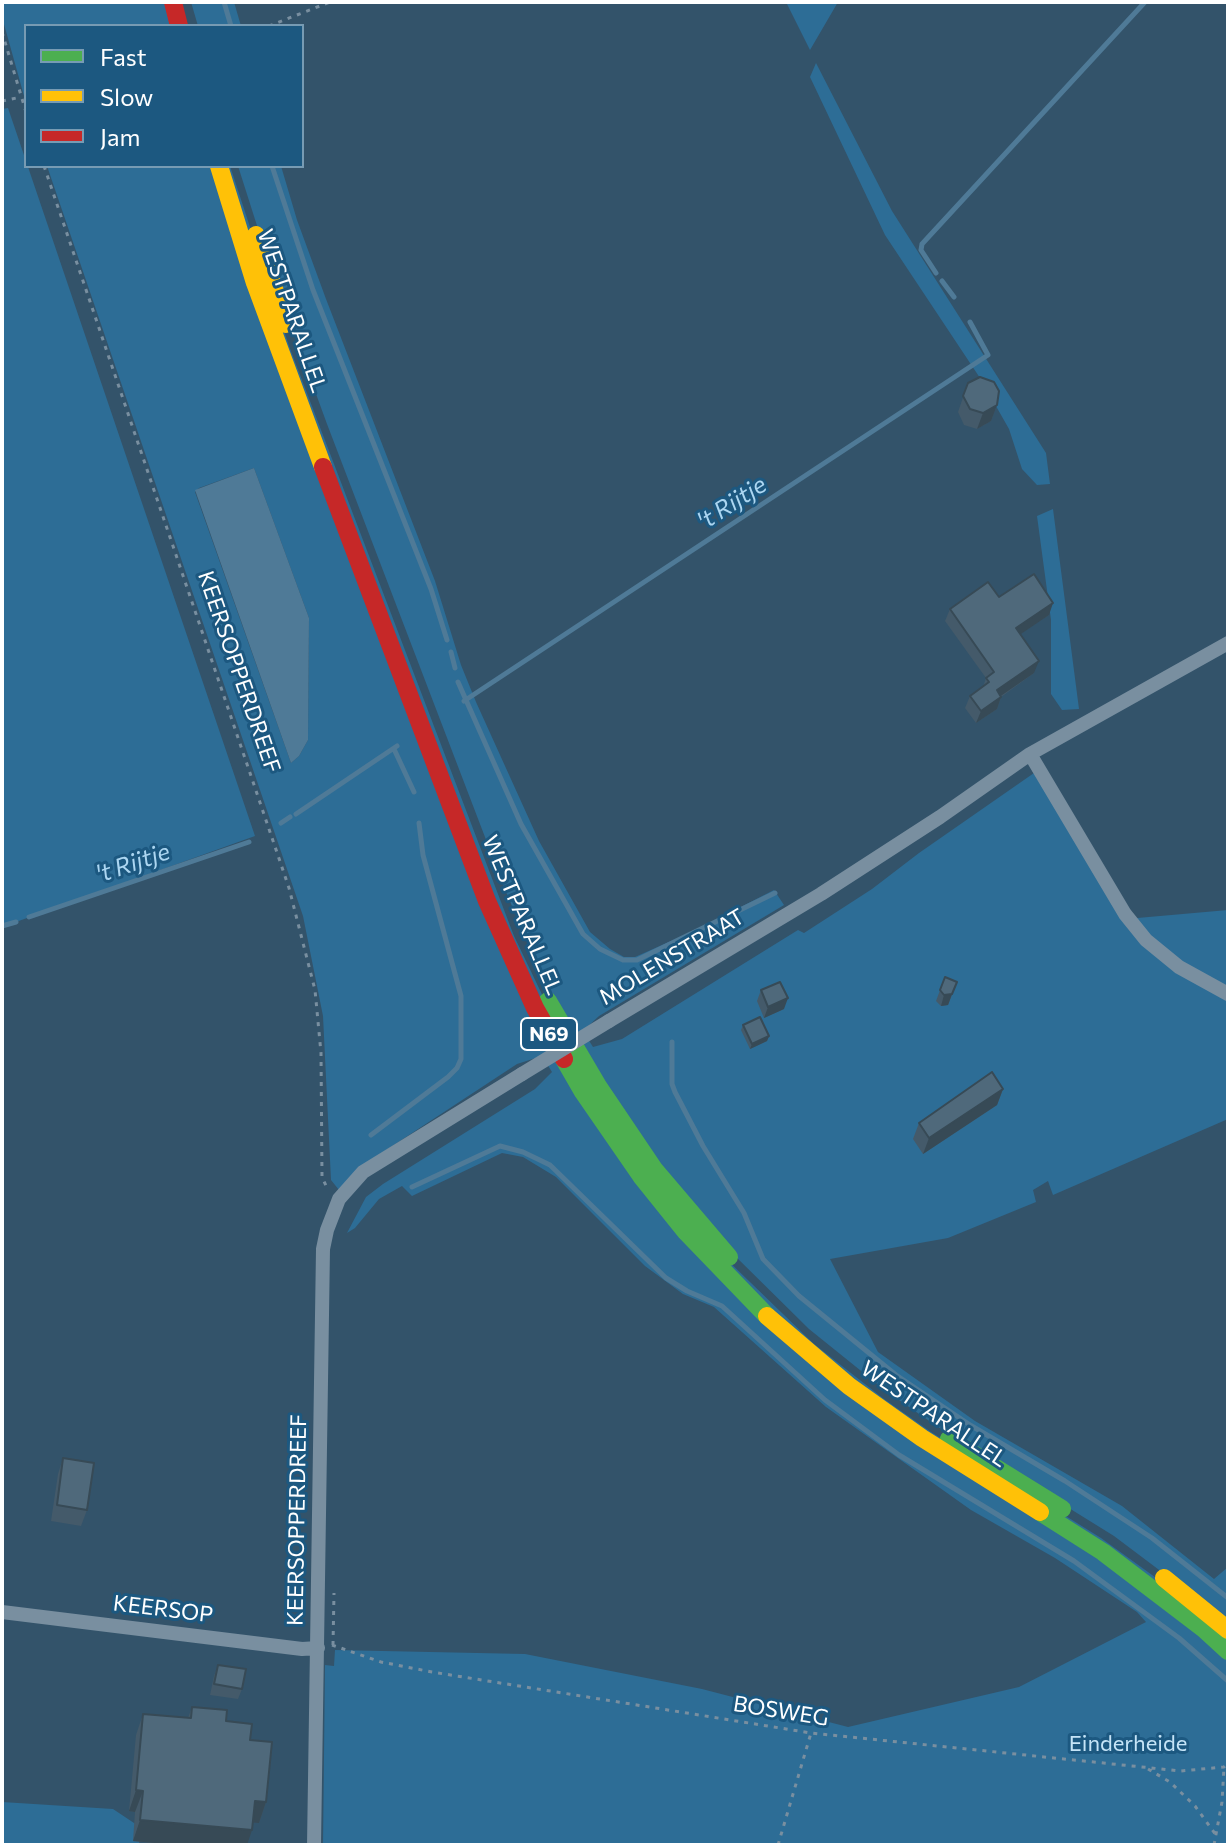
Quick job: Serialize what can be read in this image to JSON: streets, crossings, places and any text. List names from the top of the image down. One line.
{"streets":{"main road":["WESTPARALLEL","N69"],"street":["KEERSOPPERDREEF","MOLENSTRAAT","KEERSOP"],"path":["BOSWEG"]},"crossings":[["KEERSOPPERDREEF","MOLENSTRAAT"],["KEERSOPPERDREEF","KEERSOP"]],"water":["'t Rijtje"],"parks":["Einderheide"],"legend":["Fast","Slow","Jam"]}
